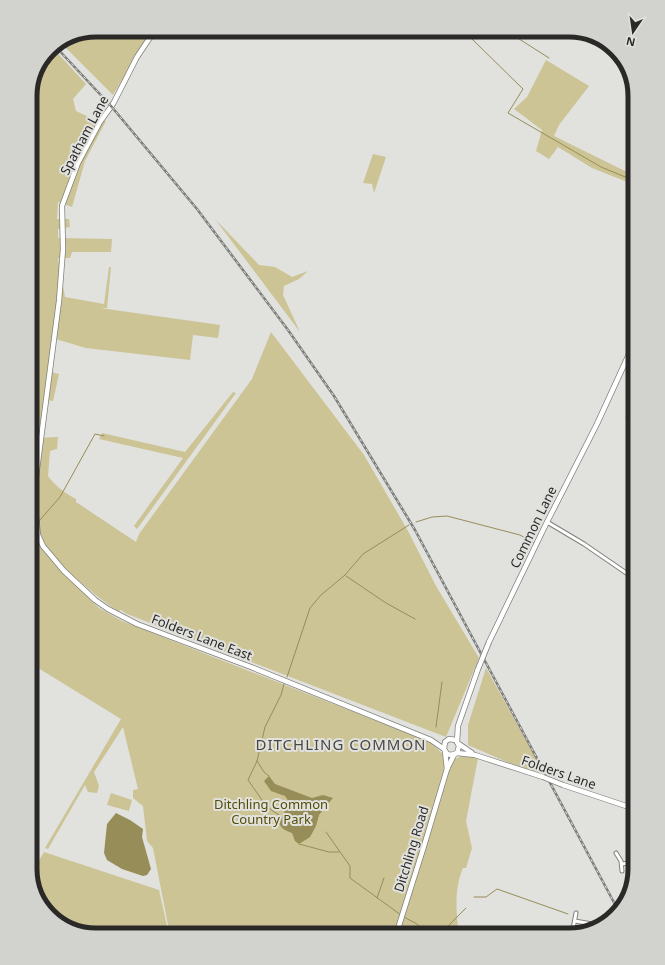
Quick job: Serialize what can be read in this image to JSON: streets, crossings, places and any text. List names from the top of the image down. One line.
{"streets":{"street":["Spatham Lane","Common Lane","Folders Lane East","Folders Lane","Ditchling Road"]},"crossings":[["Common Lane","Folders Lane East"],["Common Lane","Folders Lane"],["Common Lane","Ditchling Road"],["Folders Lane East","Folders Lane"],["Folders Lane East","Ditchling Road"],["Folders Lane","Ditchling Road"]],"districts":["DITCHLING COMMON"],"parks":["Ditchling Common Country Park"],"north":"bottom"}
